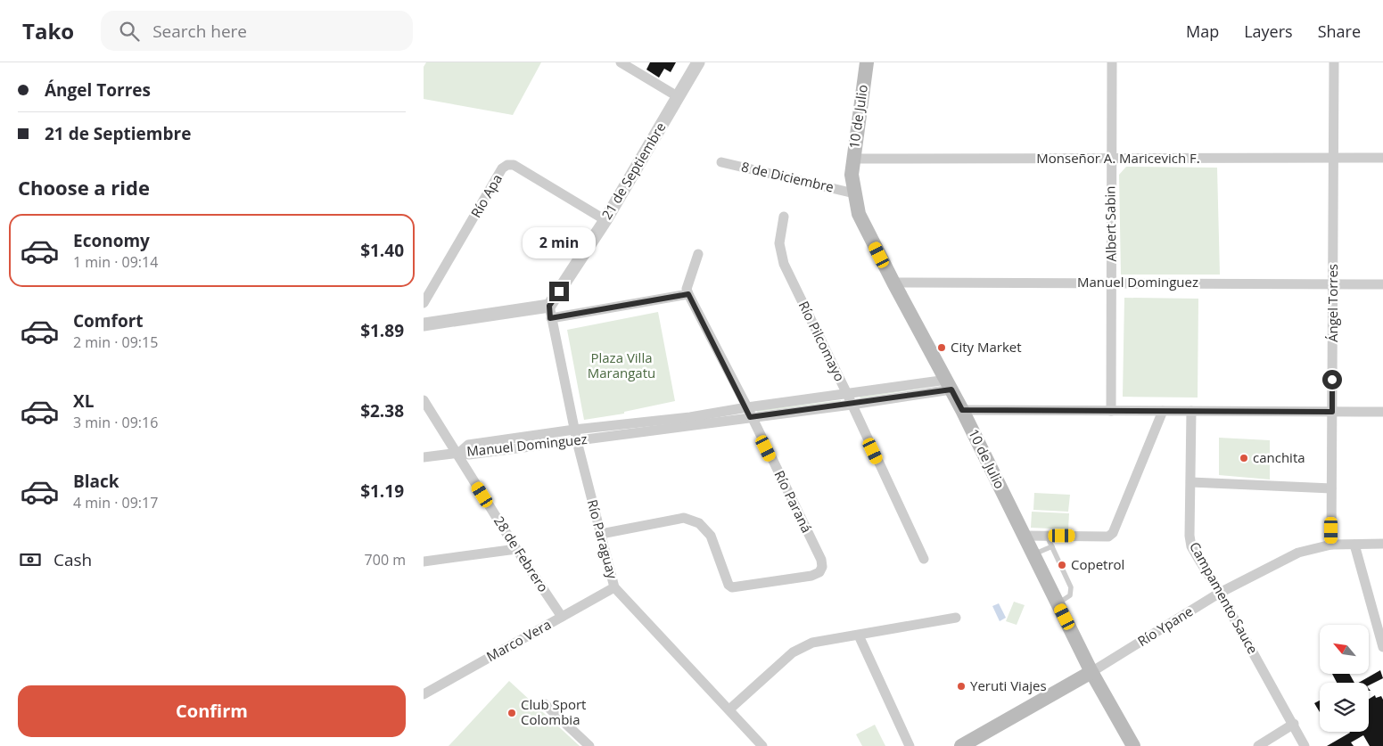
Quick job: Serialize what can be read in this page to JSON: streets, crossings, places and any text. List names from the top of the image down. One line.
{"streets":{"main road":["10 de Julio","Río Ypane"],"street":["Monseñor A. Maricevich F.","21 de Septiembre","8 de Diciembre","Río Apa","Albert Sabin","Manuel Dominguez","Ángel Torres","Río Pilcomayo","Río Paraná","Río Paraguay","28 de Febrero","Campamento Sauce","Marco Vera"]},"crossings":[["10 de Julio","Monseñor A. Maricevich F."],["10 de Julio","8 de Diciembre"],["10 de Julio","Manuel Dominguez"],["10 de Julio","Río Ypane"],["Monseñor A. Maricevich F.","Albert Sabin"],["Monseñor A. Maricevich F.","Ángel Torres"],["21 de Septiembre","Río Apa"],["21 de Septiembre","Río Paraguay"],["Albert Sabin","Manuel Dominguez"],["Manuel Dominguez","Ángel Torres"],["Manuel Dominguez","Río Pilcomayo"],["Manuel Dominguez","Río Paraná"],["Manuel Dominguez","Río Paraguay"],["Manuel Dominguez","28 de Febrero"],["Ángel Torres","Río Ypane"],["Río Paraná","Río Paraguay"],["Río Paraguay","Marco Vera"],["28 de Febrero","Marco Vera"],["Campamento Sauce","Río Ypane"]],"parks":["Plaza Villa Marangatu"],"places":["City Market","canchita","Copetrol","Yeruti Viajes","Club Sport Colombia"],"north":"top left","page":{"header":"Tako","search":"Search here","nav":["Map","Layers","Share"],"banner":["Ángel Torres","21 de Septiembre"],"heading":"Choose a ride","list":[{"name":"Economy","note":"1 min · 09:14","value":"$1.40"},{"name":"Comfort","note":"2 min · 09:15","value":"$1.89"},{"name":"XL","note":"3 min · 09:16","value":"$2.38"},{"name":"Black","note":"4 min · 09:17","value":"$1.19"}],"bubble":"2 min","pay":["Cash","700 m"],"buttons":"Confirm"}}
